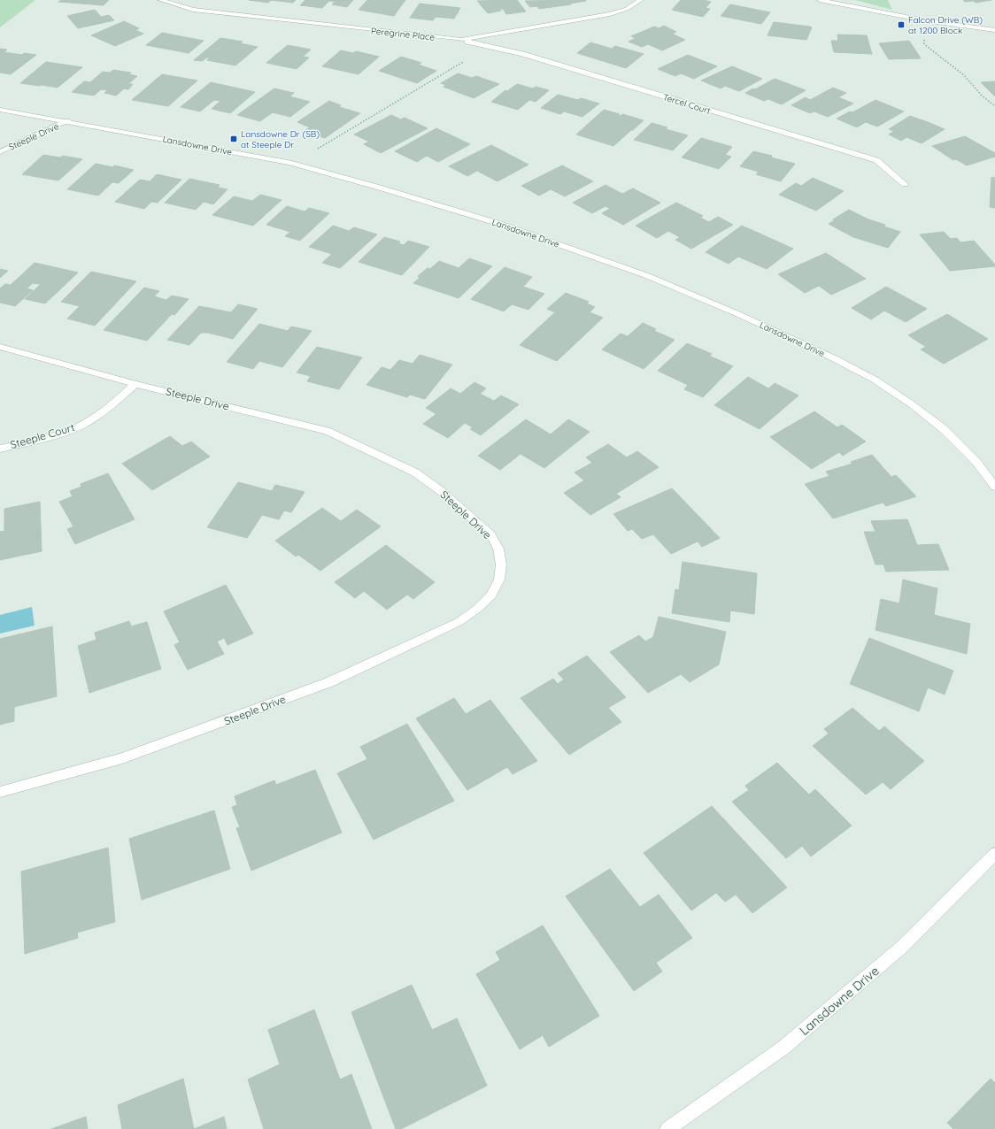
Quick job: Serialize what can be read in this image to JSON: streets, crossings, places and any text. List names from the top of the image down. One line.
{"streets":{"street":["Peregrine Place","Tercel Court","Steeple Drive","Lansdowne Drive","Steeple Court"]},"crossings":[["Peregrine Place","Tercel Court"],["Steeple Drive","Lansdowne Drive"],["Steeple Drive","Steeple Court"]],"places":{"transit":["Falcon Drive (WB) at 1200 Block","Lansdowne Dr (SB) at Steeple Dr"]}}
